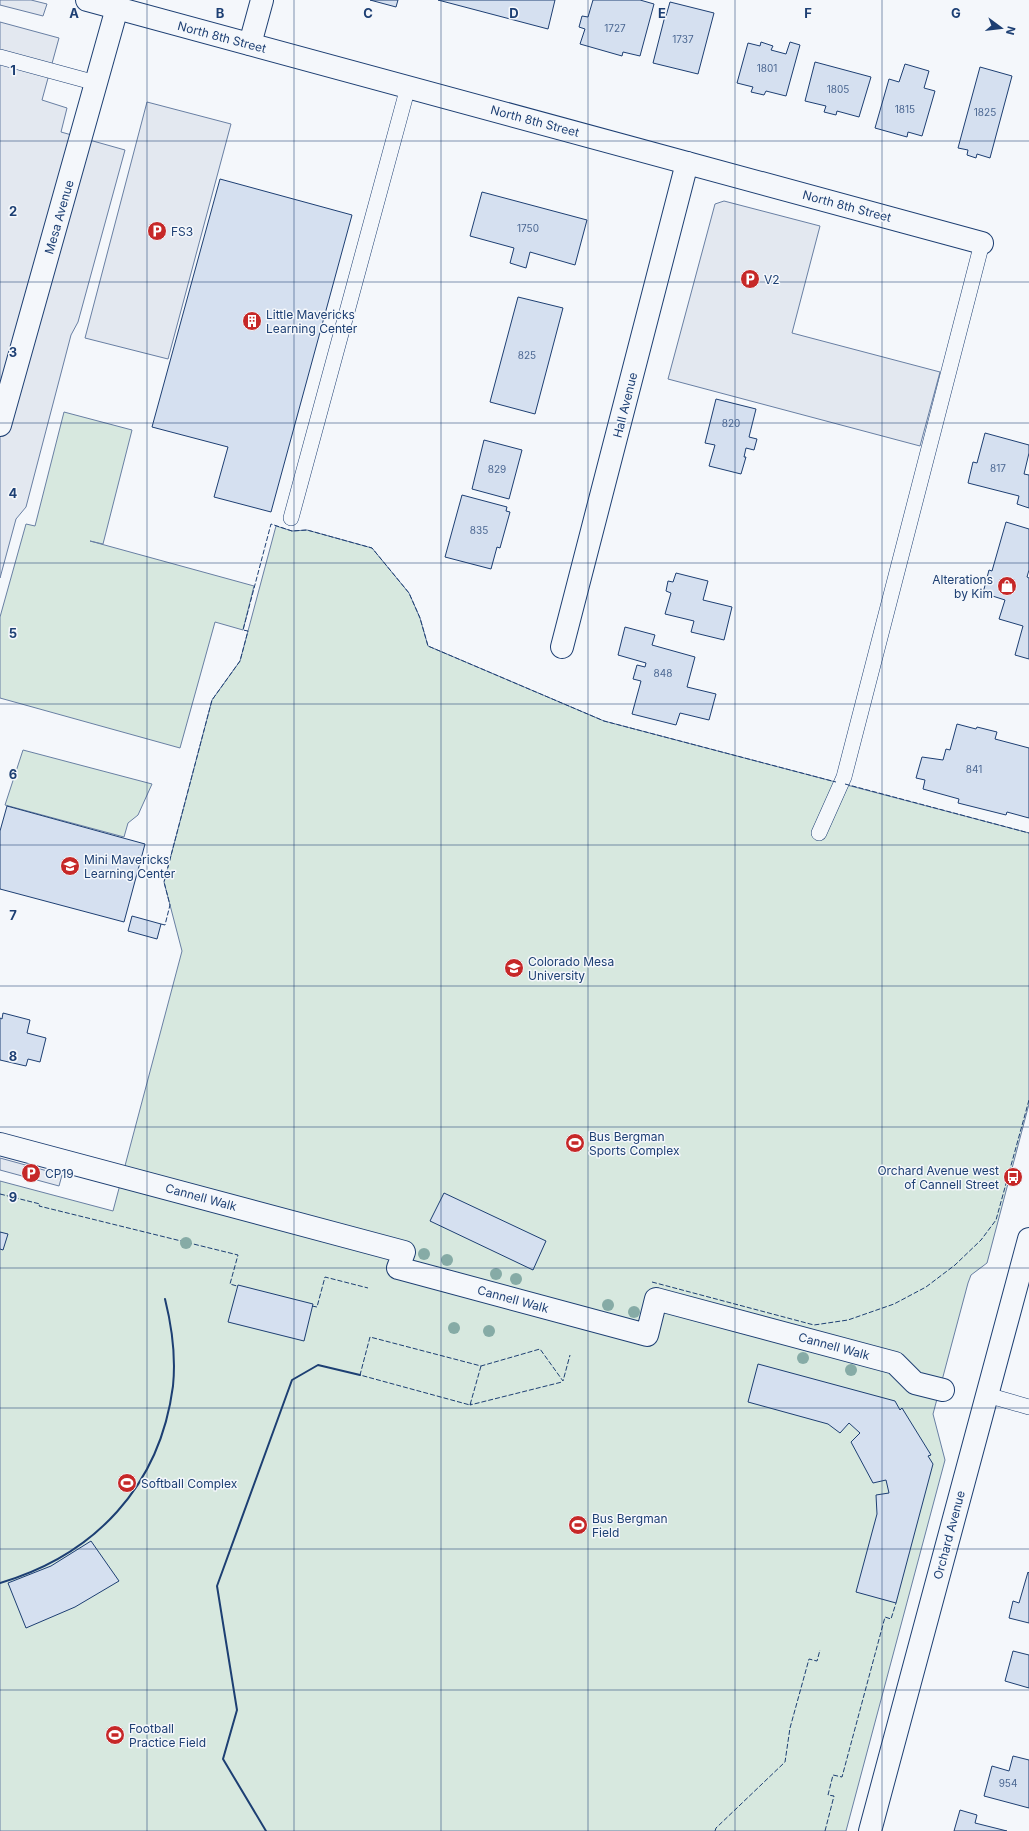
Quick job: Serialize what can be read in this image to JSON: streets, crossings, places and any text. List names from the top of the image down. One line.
{"streets":{"street":["North 8th Street","Mesa Avenue","Hall Avenue","Cannell Walk","Orchard Avenue"]},"crossings":[["North 8th Street","Mesa Avenue"],["North 8th Street","Hall Avenue"]],"places":{"parking":["FS3","V2","CP19"],"building":["Little Mavericks Learning Center"],"shop":["Alterations by Kim"],"school or university":["Mini Mavericks Learning Center","Colorado Mesa University"],"sports":["Bus Bergman Sports Complex","Softball Complex","Bus Bergman Field","Football Practice Field"],"bus stop":["Orchard Avenue west of Cannell Street"]},"house_numbers":["1727","1737","1801","1805","1815","1825","1750","825","820","817","829","835","848","841","954"],"north":"right","grid":{"columns":["A","B","C","D","E","F","G"],"rows":["1","2","3","4","5","6","7","8","9"]}}
